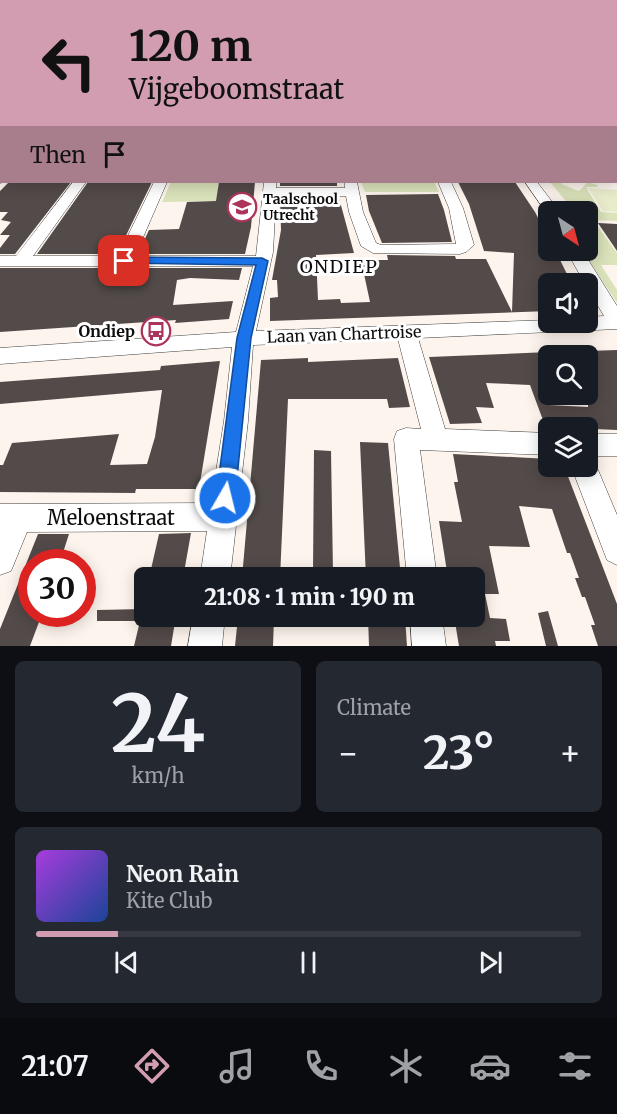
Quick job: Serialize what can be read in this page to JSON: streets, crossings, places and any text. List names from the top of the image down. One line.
{"streets":{"street":["Laan van Chartroise","Meloenstraat"]},"districts":["ONDIEP"],"places":{"school or university":["Taalschool Utrecht"],"bus stop":["Ondiep"]},"north":"bottom right","page":{"turn":["120 m","Vijgeboomstraat"],"then":"Then","limit":"30","trip":"21:08 · 1 min · 190 m","tile":[["24","km/h"],"Climate"],"heat":["−","23°","+"],"song":["Neon Rain","Kite Club"],"tabs":"21:07"}}
